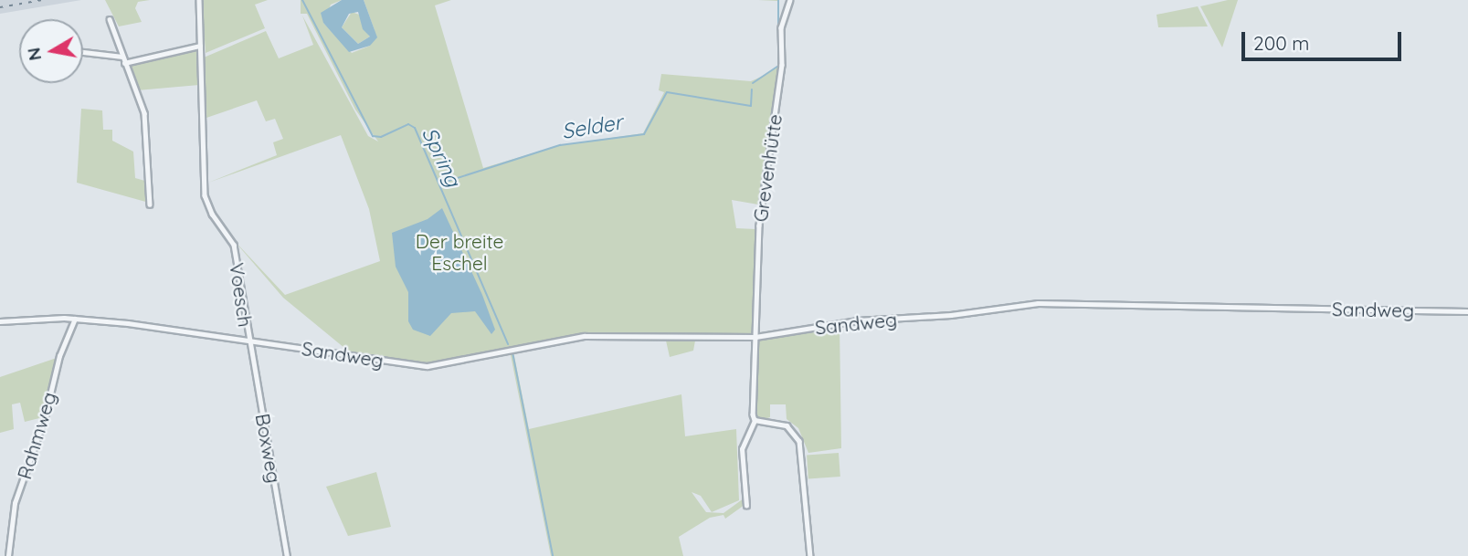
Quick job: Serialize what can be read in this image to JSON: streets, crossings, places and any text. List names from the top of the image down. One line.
{"streets":{"street":["Grevenhütte","Voesch","Sandweg","Rahmweg","Boxweg"]},"crossings":[["Grevenhütte","Sandweg"],["Voesch","Sandweg"],["Voesch","Rahmweg"],["Voesch","Boxweg"],["Sandweg","Boxweg"]],"water":["Selder","Spring"],"parks":["Der breite Eschel"],"scale_bar":"200 m","north":"left"}
